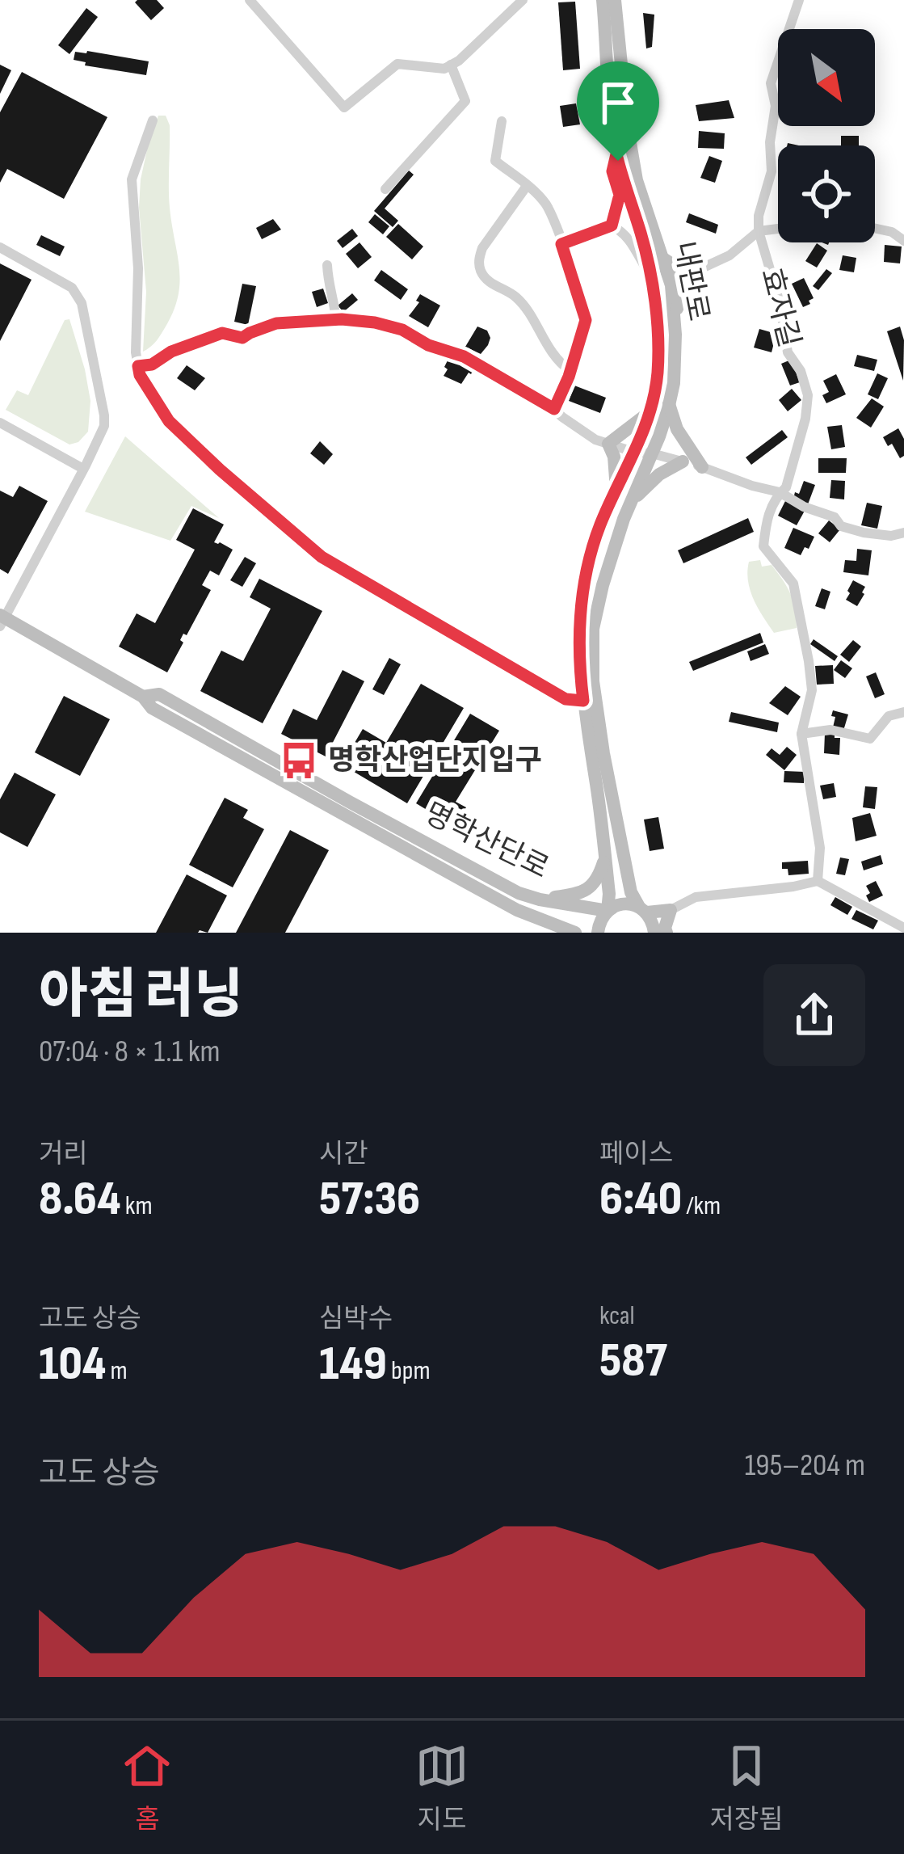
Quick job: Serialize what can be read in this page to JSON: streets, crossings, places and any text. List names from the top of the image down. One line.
{"streets":{"street":["내판로","효자길","명학산단로"]},"crossings":[["내판로","명학산단로"]],"places":{"bus stop":["명학산업단지입구"]},"north":"bottom right","page":{"heading":["아침 러닝","07:04 · 8 × 1.1 km"],"stats":[["거리","8.64 km"],["시간","57:36"],["페이스","6:40 /km"],["고도 상승","104 m"],["심박수","149 bpm"],["kcal","587"]],"chart":["고도 상승","195–204 m"],"tabs":["홈","지도","저장됨"]}}
